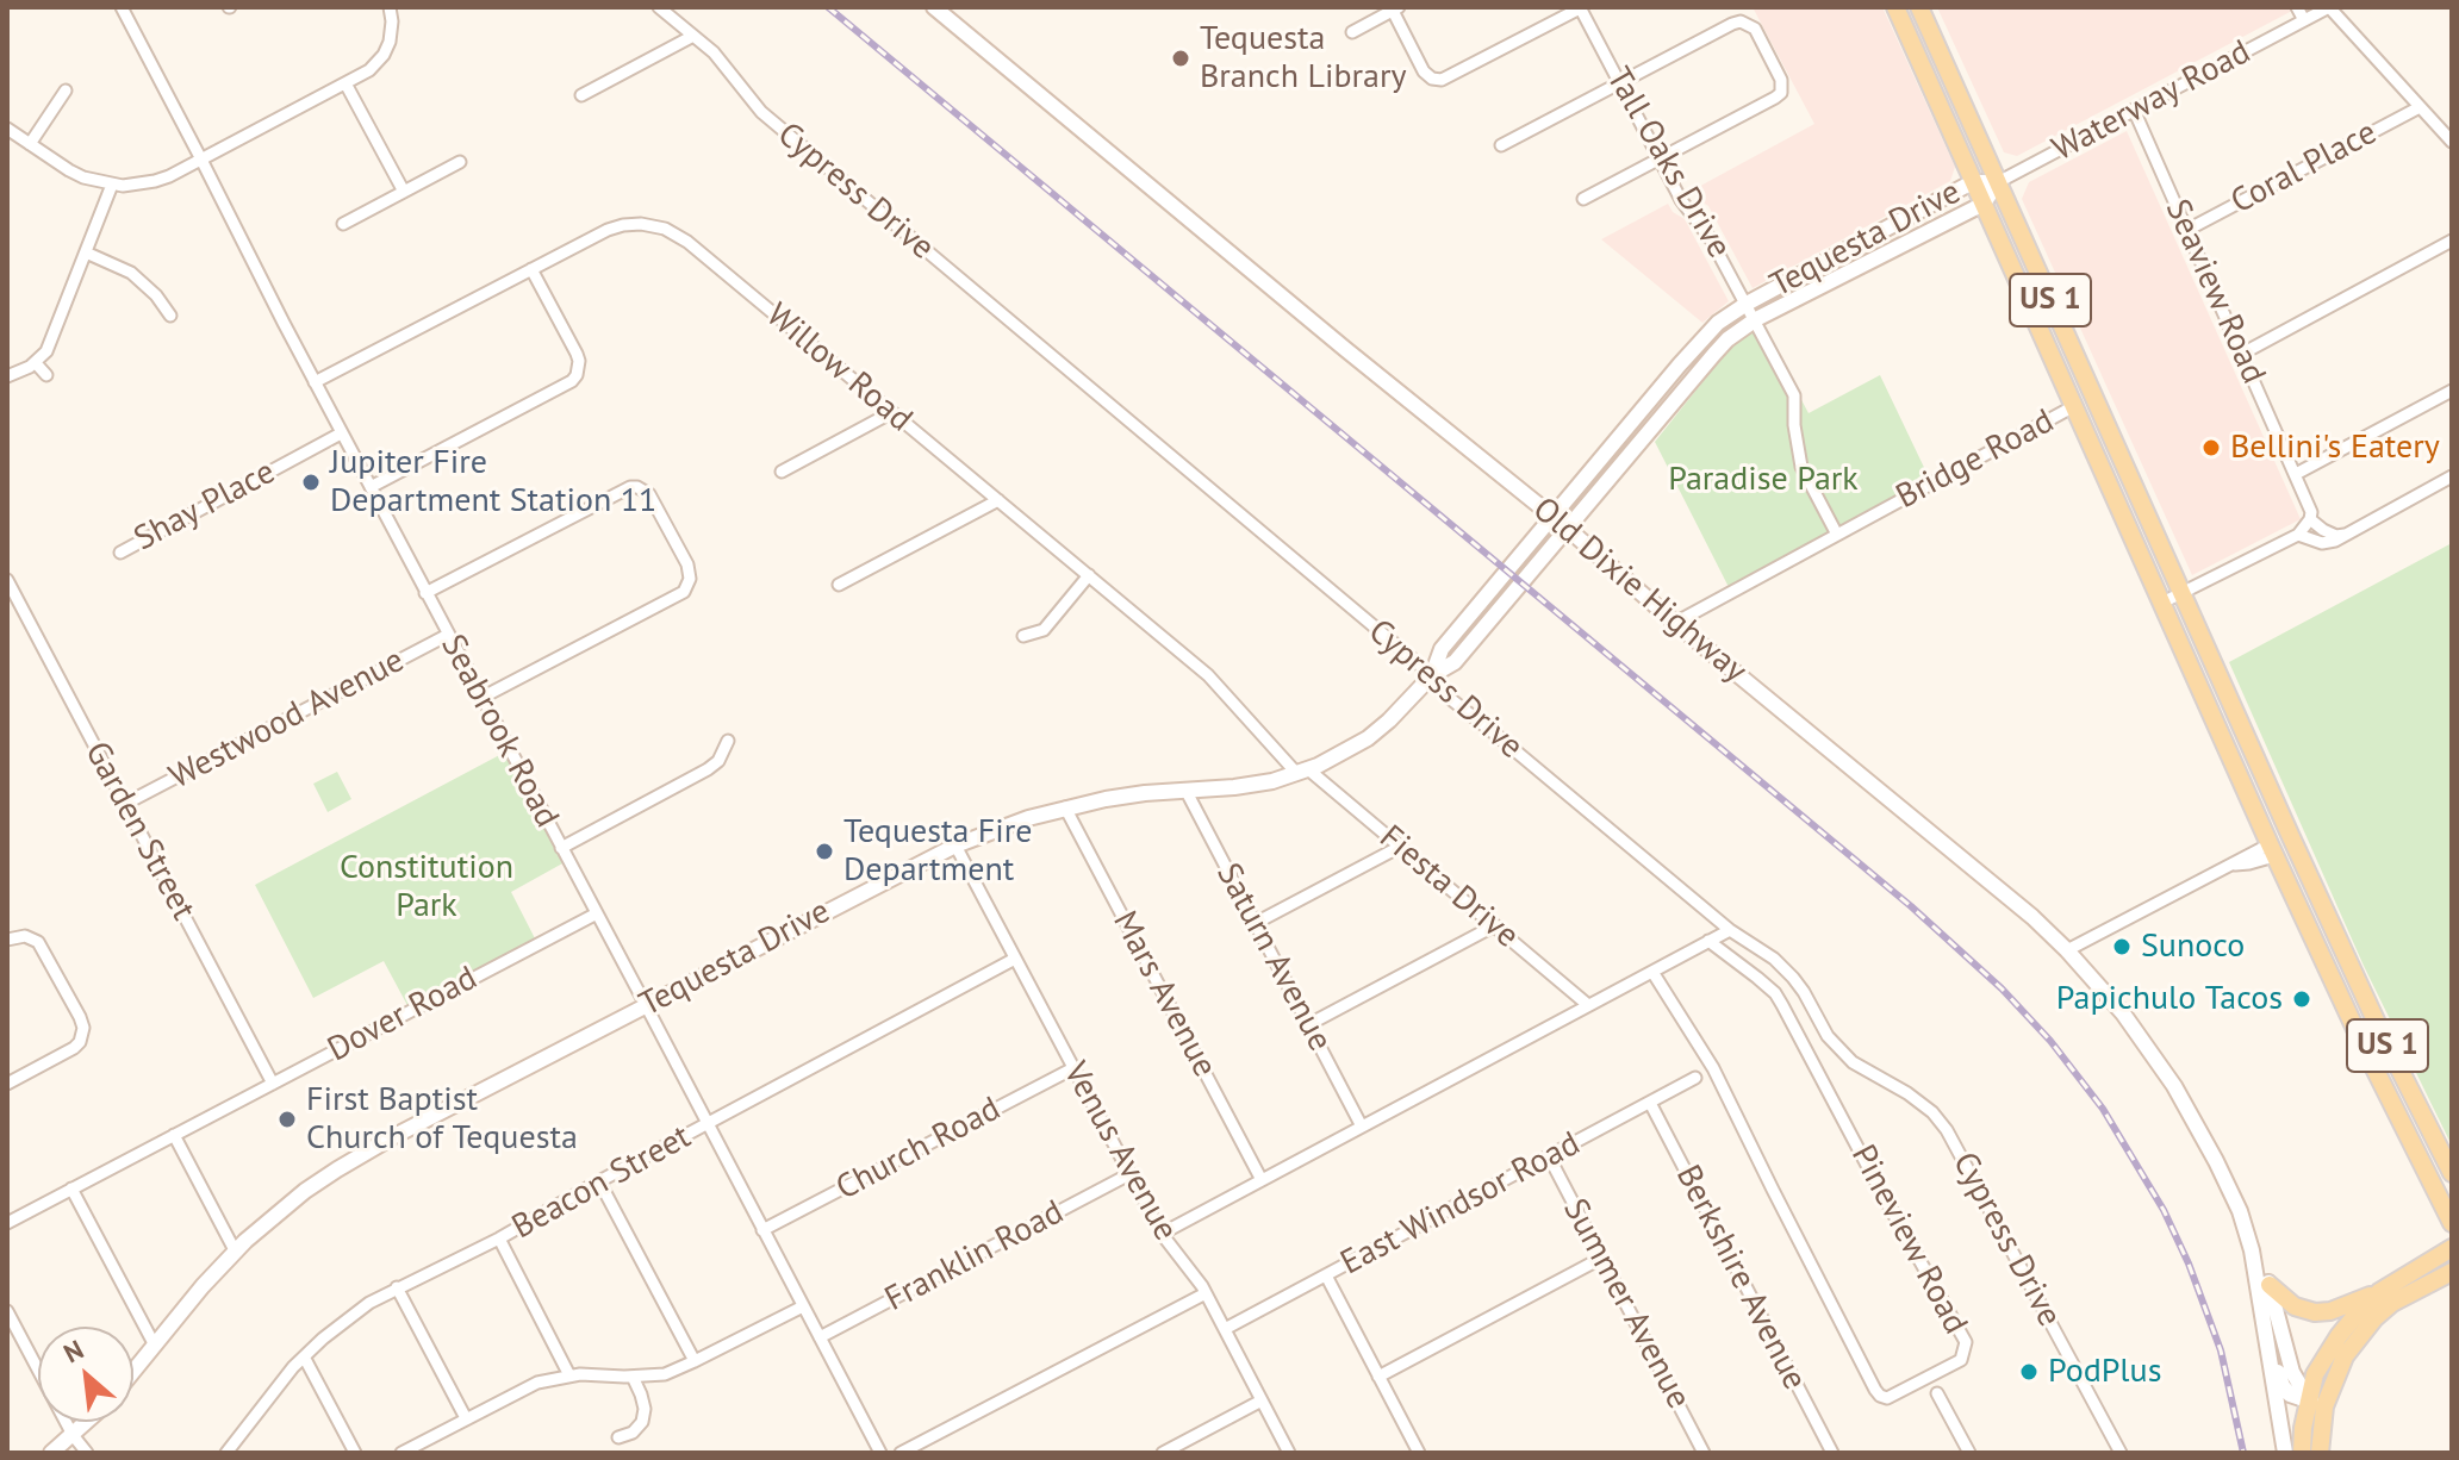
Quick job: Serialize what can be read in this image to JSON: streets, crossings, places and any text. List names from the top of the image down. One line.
{"streets":{"main road":["US 1"],"street":["Waterway Road","Tall Oaks Drive","Coral Place","Cypress Drive","Tequesta Drive","Seaview Road","Willow Road","Bridge Road","Shay Place","Old Dixie Highway","Westwood Avenue","Seabrook Road","Garden Street","Fiesta Drive","Saturn Avenue","Mars Avenue","Dover Road","Church Road","Venus Avenue","Beacon Street","East Windsor Road","Pineview Road","Franklin Road","Berkshire Avenue","Summer Avenue"]},"crossings":[["Waterway Road","Tequesta Drive"],["Waterway Road","Seaview Road"],["Waterway Road","US 1"],["Tall Oaks Drive","Tequesta Drive"],["Tall Oaks Drive","Bridge Road"],["Coral Place","Seaview Road"],["Cypress Drive","Tequesta Drive"],["Tequesta Drive","US 1"],["Tequesta Drive","Willow Road"],["Tequesta Drive","Old Dixie Highway"],["Tequesta Drive","Seabrook Road"],["Tequesta Drive","Fiesta Drive"],["Tequesta Drive","Saturn Avenue"],["Tequesta Drive","Mars Avenue"],["Tequesta Drive","Venus Avenue"],["US 1","Bridge Road"],["Willow Road","Seabrook Road"],["Willow Road","Fiesta Drive"],["Bridge Road","Old Dixie Highway"],["Shay Place","Seabrook Road"],["Westwood Avenue","Seabrook Road"],["Westwood Avenue","Garden Street"],["Seabrook Road","Dover Road"],["Seabrook Road","Church Road"],["Seabrook Road","Beacon Street"],["Seabrook Road","Franklin Road"],["Garden Street","Dover Road"],["Church Road","Venus Avenue"],["Venus Avenue","Beacon Street"],["Venus Avenue","East Windsor Road"],["Venus Avenue","Franklin Road"],["East Windsor Road","Berkshire Avenue"],["East Windsor Road","Summer Avenue"]],"parks":["Paradise Park","Constitution Park"],"places":["Tequesta Branch Library","Bellini's Eatery","Jupiter Fire Department Station 11","Tequesta Fire Department","Sunoco","Papichulo Tacos","First Baptist Church of Tequesta","PodPlus"],"north":"top left"}
